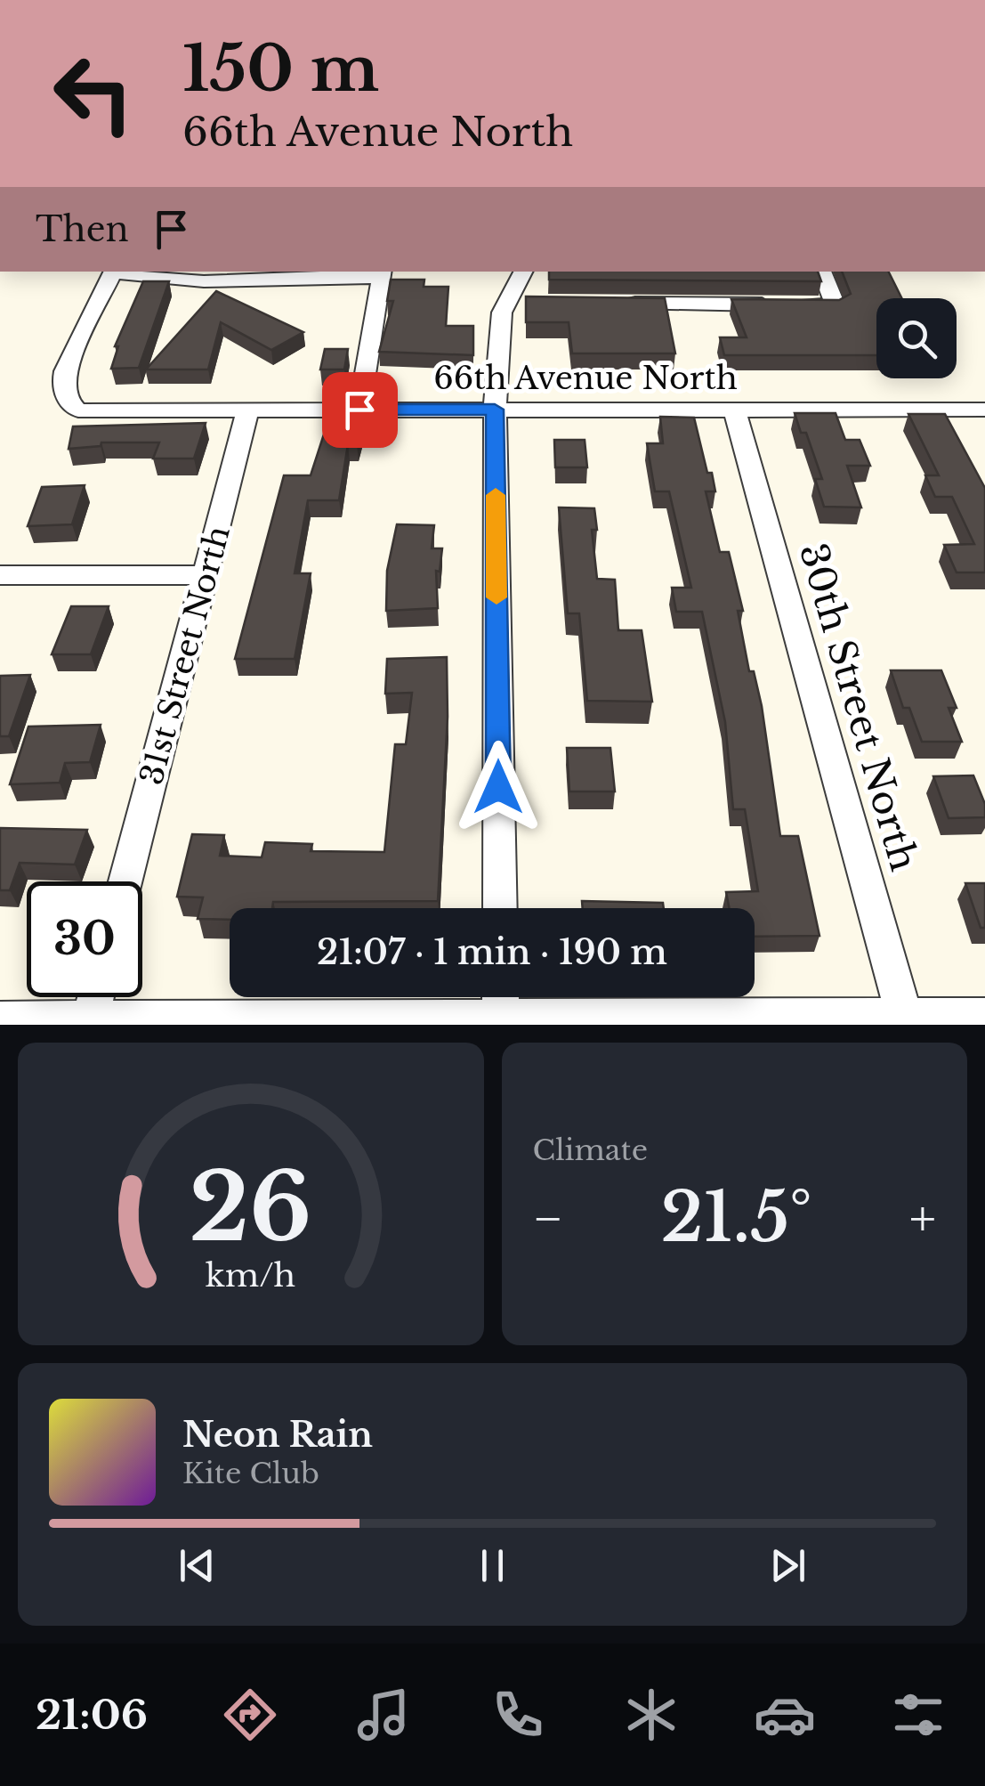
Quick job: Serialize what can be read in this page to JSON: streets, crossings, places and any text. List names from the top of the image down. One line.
{"streets":{"street":["66th Avenue North","31st Street North","30th Street North"]},"crossings":[["66th Avenue North","31st Street North"],["66th Avenue North","30th Street North"]],"page":{"turn":["150 m","66th Avenue North"],"then":"Then","limit":"30","trip":"21:07 · 1 min · 190 m","tile":"Climate","heat":["−","21.5°","+"],"song":["Neon Rain","Kite Club"],"tabs":"21:06","gauge":["26","km/h"]}}
